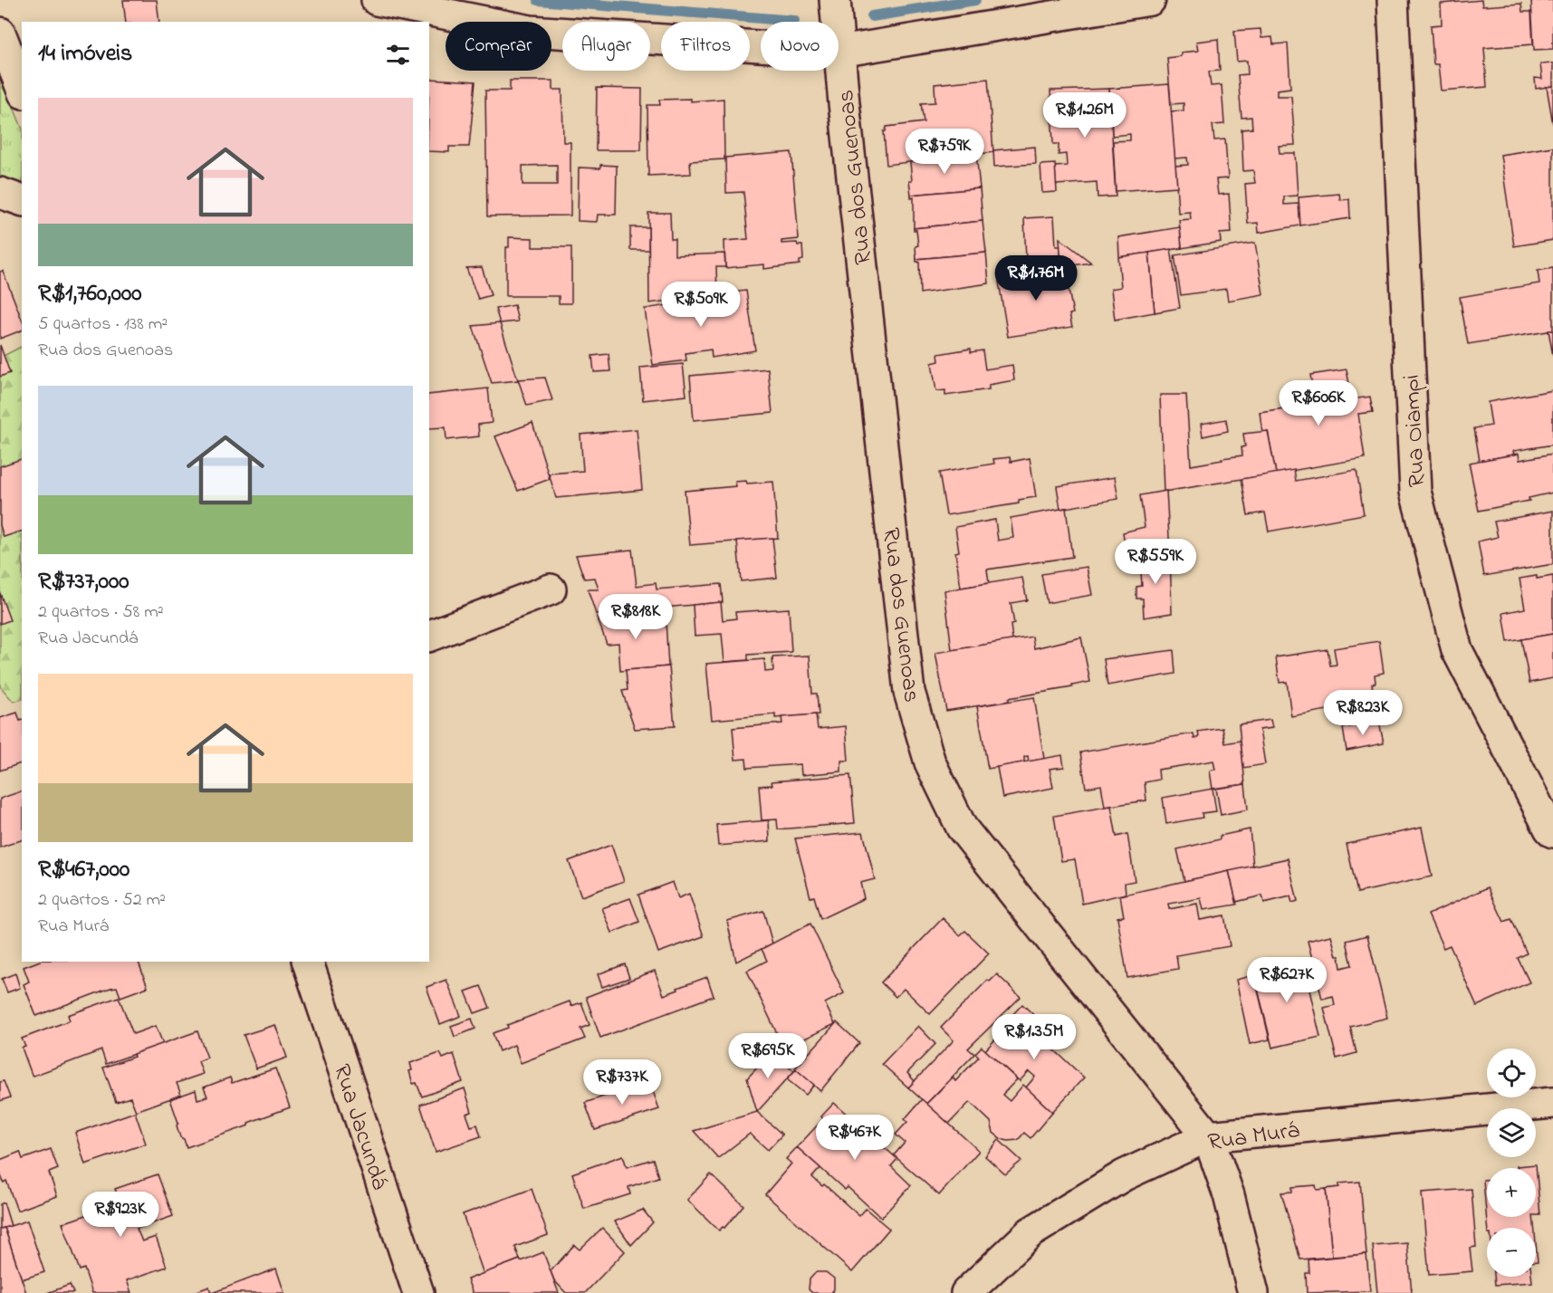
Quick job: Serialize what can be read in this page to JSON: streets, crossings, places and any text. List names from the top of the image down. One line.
{"streets":{"street":["Rua dos Guenoas","Rua Oiampi","Rua Jacundá","Rua Murá"]},"crossings":[["Rua dos Guenoas","Rua Murá"]],"page":{"chip":["Comprar","Alugar","Filtros","Novo"],"heading":"14 imóveis","list":[{"name":"R$1,760,000","note":"5 quartos · 138 m² · Rua dos Guenoas"},{"name":"R$737,000","note":"2 quartos · 58 m² · Rua Jacundá"},{"name":"R$467,000","note":"2 quartos · 52 m² · Rua Murá"}],"price":["R$1.26M","R$759K","R$1.76M","R$509K","R$606K","R$559K","R$818K","R$823K","R$627K","R$1.35M","R$695K","R$737K","R$467K","R$923K"],"map_buttons":["+","−"]}}
